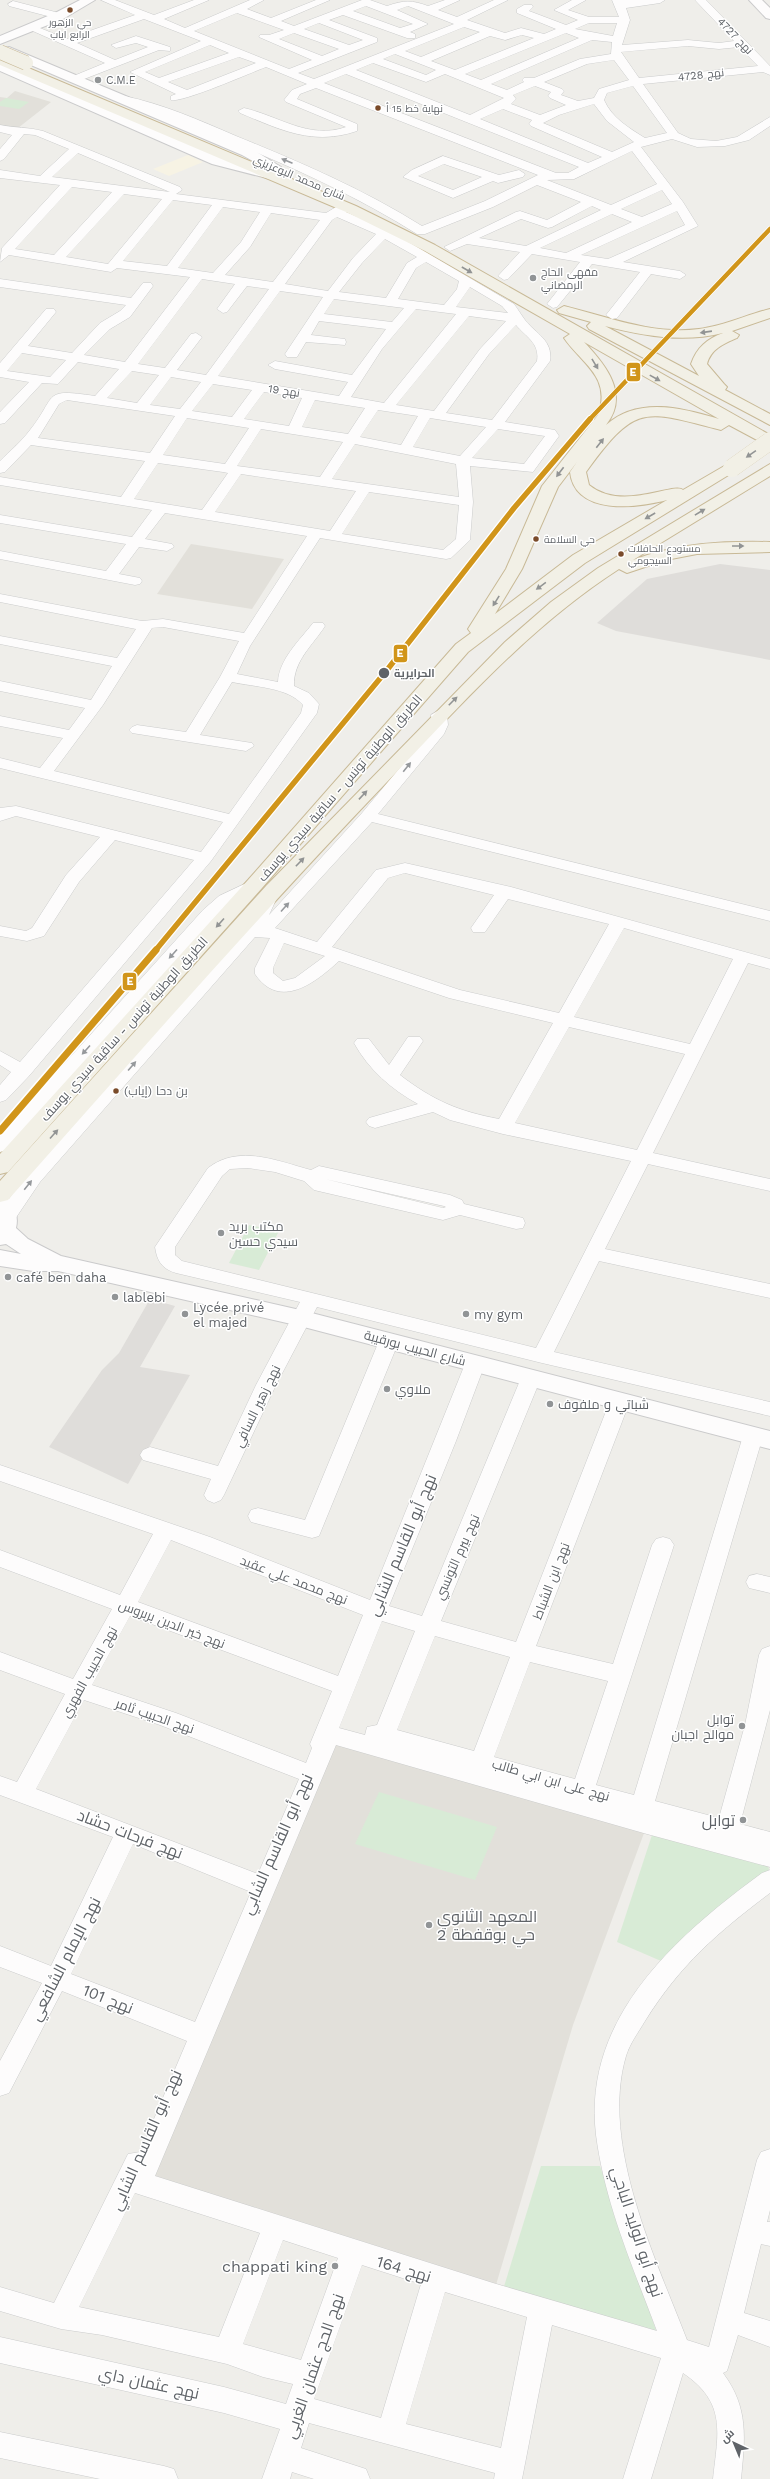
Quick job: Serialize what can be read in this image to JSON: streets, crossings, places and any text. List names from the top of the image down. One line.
{"streets":{"highway":["شارع محمد البوعزيزي","الطريق الوطنية تونس - ساقية سيدي يوسف"],"main road":["شارع الحبيب بورقيبة"],"street":["نهج 4727","نهج 4728","نهج 19","نهج زهير السافي","نهج أبو القاسم الشابي","نهج بيرم التونسي","نهج محمد علي عقيد","نهج ابن الشباط","نهج خير الدين بربروس","نهج الحبيب الفهري","نهج الحبيب ثامر","نهج على ابن ابي طالب","نهج فرحات حشاد","نهج الإمام الشافعي","نهج 101","نهج أبو الوليد الباجي","نهج 164","نهج الحج عثمان الغربي","نهج عثمان داي"]},"crossings":[["نهج 4727","نهج 4728"],["شارع الحبيب بورقيبة","نهج زهير السافي"],["شارع الحبيب بورقيبة","نهج أبو القاسم الشابي"],["شارع الحبيب بورقيبة","نهج بيرم التونسي"],["شارع الحبيب بورقيبة","نهج ابن الشباط"],["نهج أبو القاسم الشابي","نهج محمد علي عقيد"],["نهج أبو القاسم الشابي","نهج خير الدين بربروس"],["نهج أبو القاسم الشابي","نهج الحبيب ثامر"],["نهج أبو القاسم الشابي","نهج على ابن ابي طالب"],["نهج أبو القاسم الشابي","نهج فرحات حشاد"],["نهج أبو القاسم الشابي","نهج 101"],["نهج أبو القاسم الشابي","نهج 164"],["نهج بيرم التونسي","نهج محمد علي عقيد"],["نهج بيرم التونسي","نهج على ابن ابي طالب"],["نهج محمد علي عقيد","نهج ابن الشباط"],["نهج محمد علي عقيد","نهج الحبيب الفهري"],["نهج ابن الشباط","نهج على ابن ابي طالب"],["نهج خير الدين بربروس","نهج الحبيب الفهري"],["نهج الحبيب الفهري","نهج الحبيب ثامر"],["نهج الحبيب الفهري","نهج فرحات حشاد"],["نهج فرحات حشاد","نهج الإمام الشافعي"],["نهج الإمام الشافعي","نهج 101"],["نهج أبو الوليد الباجي","نهج 164"],["نهج 164","نهج الحج عثمان الغربي"],["نهج الحج عثمان الغربي","نهج عثمان داي"]],"places":["حي الزهور الرابع اياب","C.M.E","نهاية خط 15 أ","مقهى الحاج الرمضاني","حي السلامة","مستودع الحافلات السيجومي","الحرايرية","بن دحا (إياب)","مكتب بريد سيدي حسين","café ben daha","lablebi","Lycée privé el majed","my gym","ملاوي","شباتي و ملفوف","توابل موالح اجبان","توابل","المعهد الثانوي حي بوقفطة 2","chappati king"],"lines":["transit line E"],"north":"top left"}
